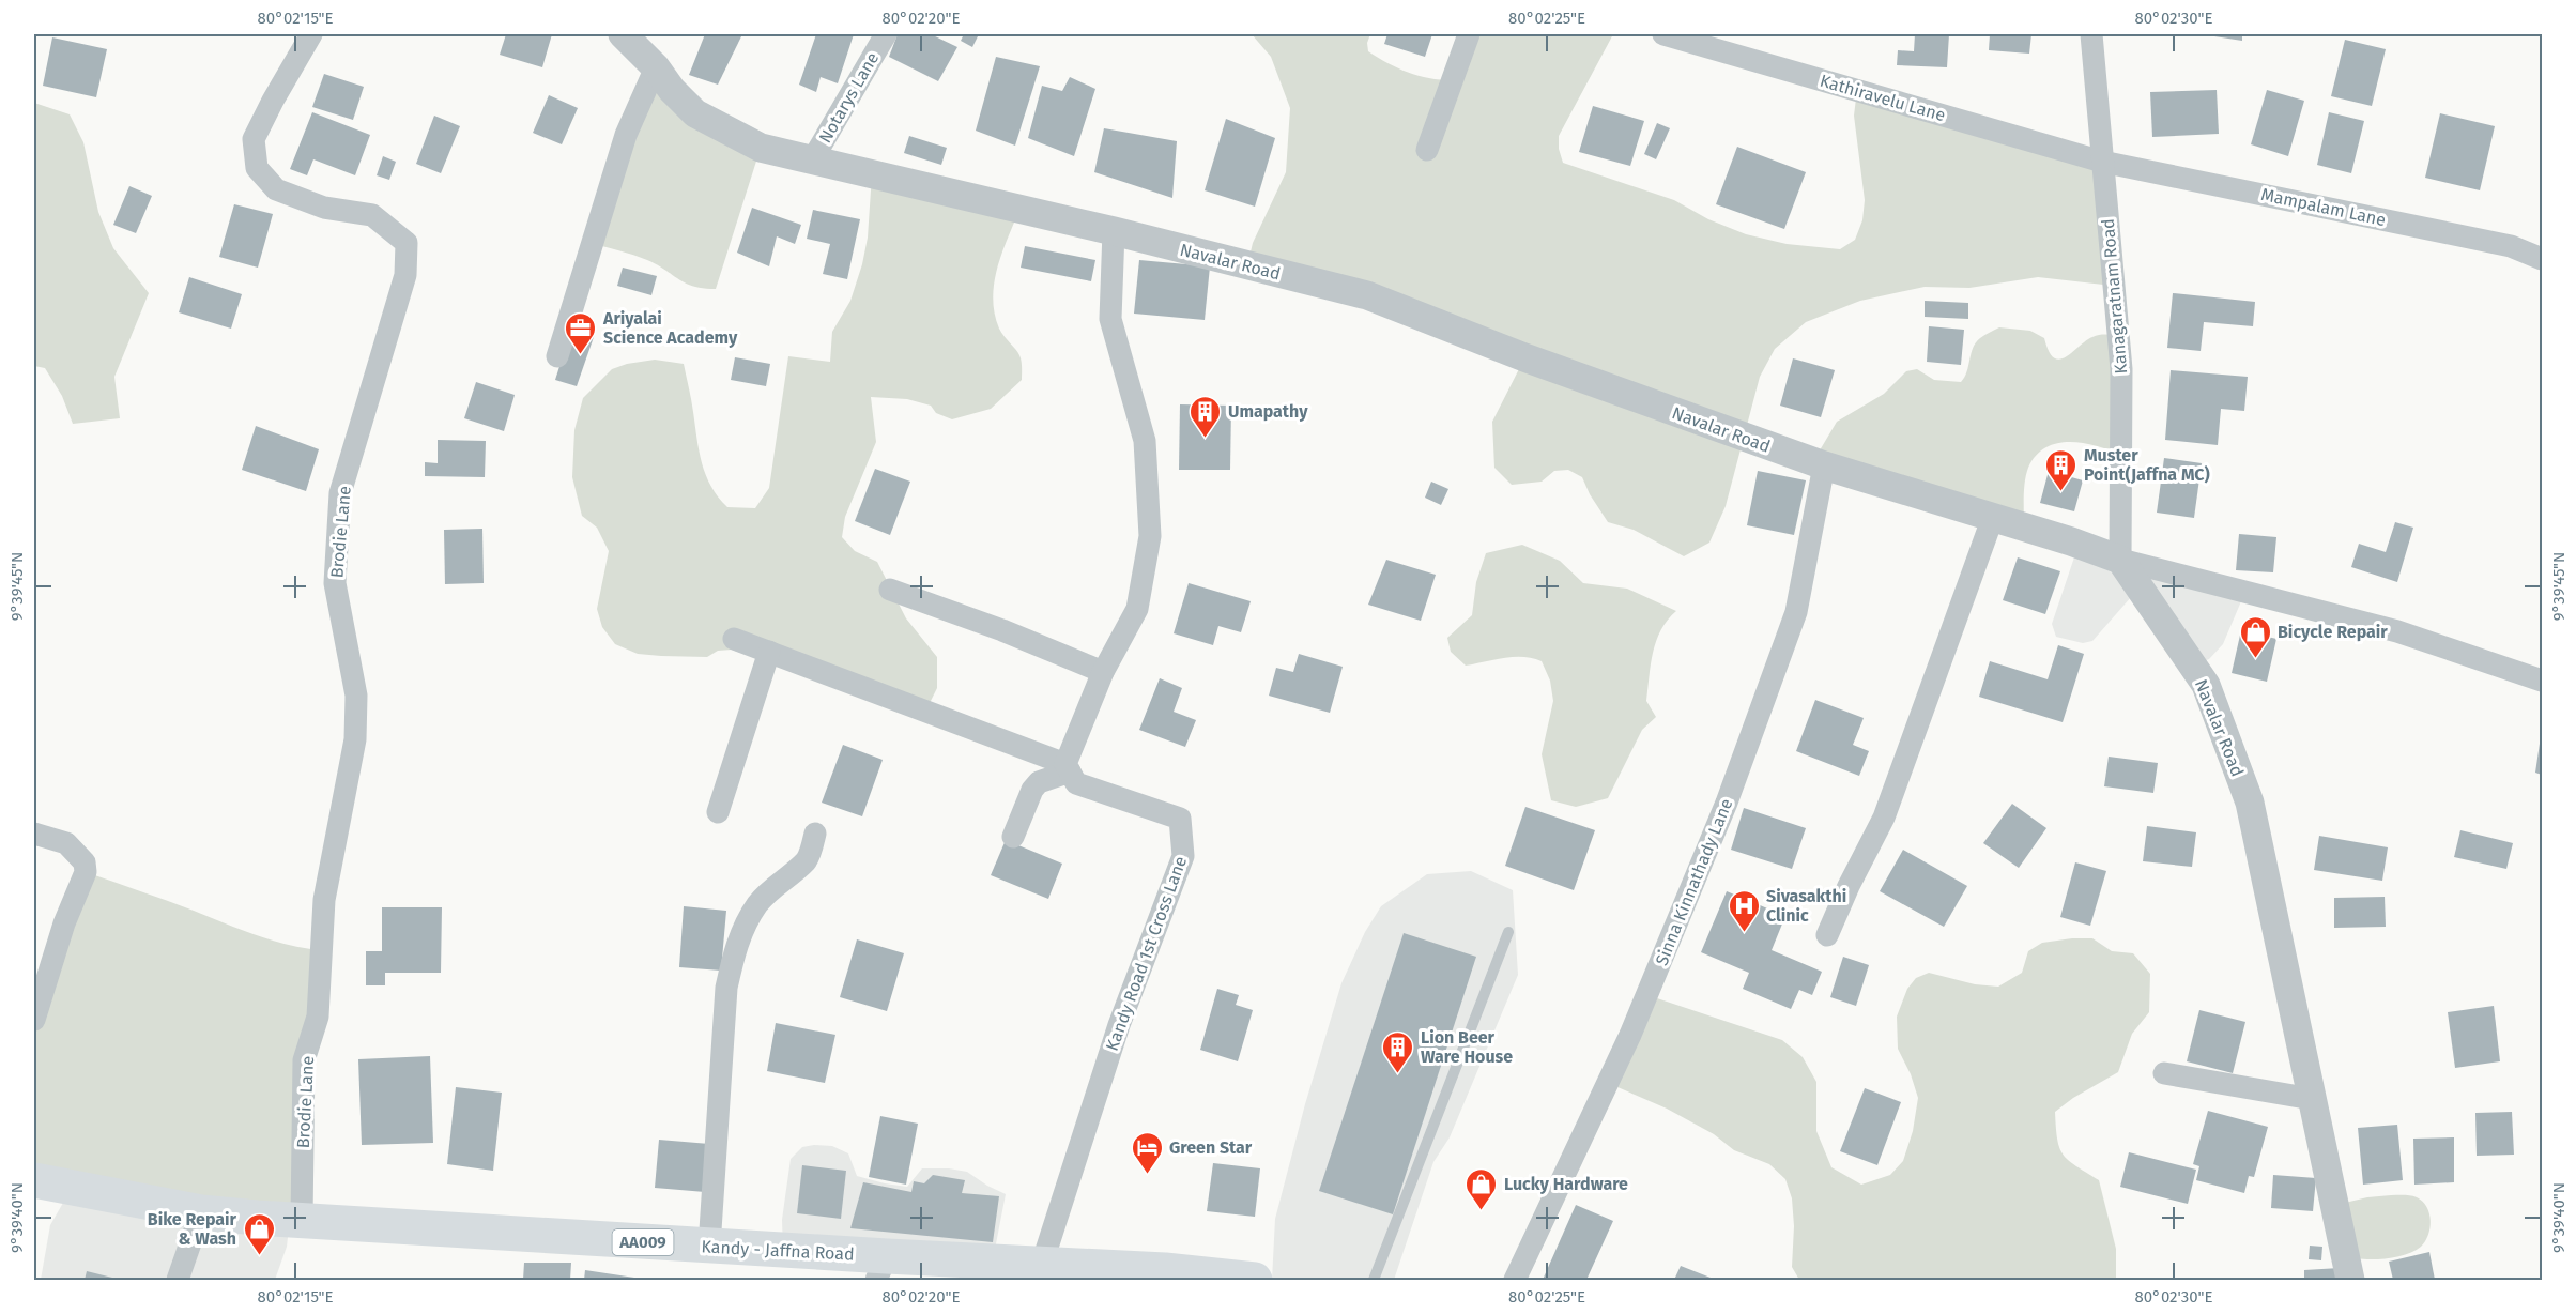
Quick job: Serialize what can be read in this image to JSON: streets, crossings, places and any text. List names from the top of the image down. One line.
{"streets":{"highway":["AA009","Kandy - Jaffna Road"],"street":["Notarys Lane","Kathiravelu Lane","Mampalam Lane","Navalar Road","Kanagaratnam Road","Brodie Lane","Sinna Kinnathady Lane","Kandy Road 1st Cross Lane"]},"crossings":[["Notarys Lane","Navalar Road"],["Kathiravelu Lane","Mampalam Lane"],["Kathiravelu Lane","Kanagaratnam Road"],["Mampalam Lane","Kanagaratnam Road"],["Navalar Road","Kanagaratnam Road"],["Navalar Road","Sinna Kinnathady Lane"],["Brodie Lane","Kandy - Jaffna Road"],["Kandy Road 1st Cross Lane","Kandy - Jaffna Road"]],"places":{"office":["Ariyalai Science Academy"],"building":["Umapathy","Muster Point(Jaffna MC)","Lion Beer Ware House"],"shop":["Bicycle Repair","Lucky Hardware","Bike Repair & Wash"],"hospital":["Sivasakthi Clinic"],"hotel":["Green Star"]},"coordinates":["80°02'15\"E","80°02'20\"E","80°02'25\"E","80°02'30\"E","9°39'45\"N","9°39'40\"N"]}
